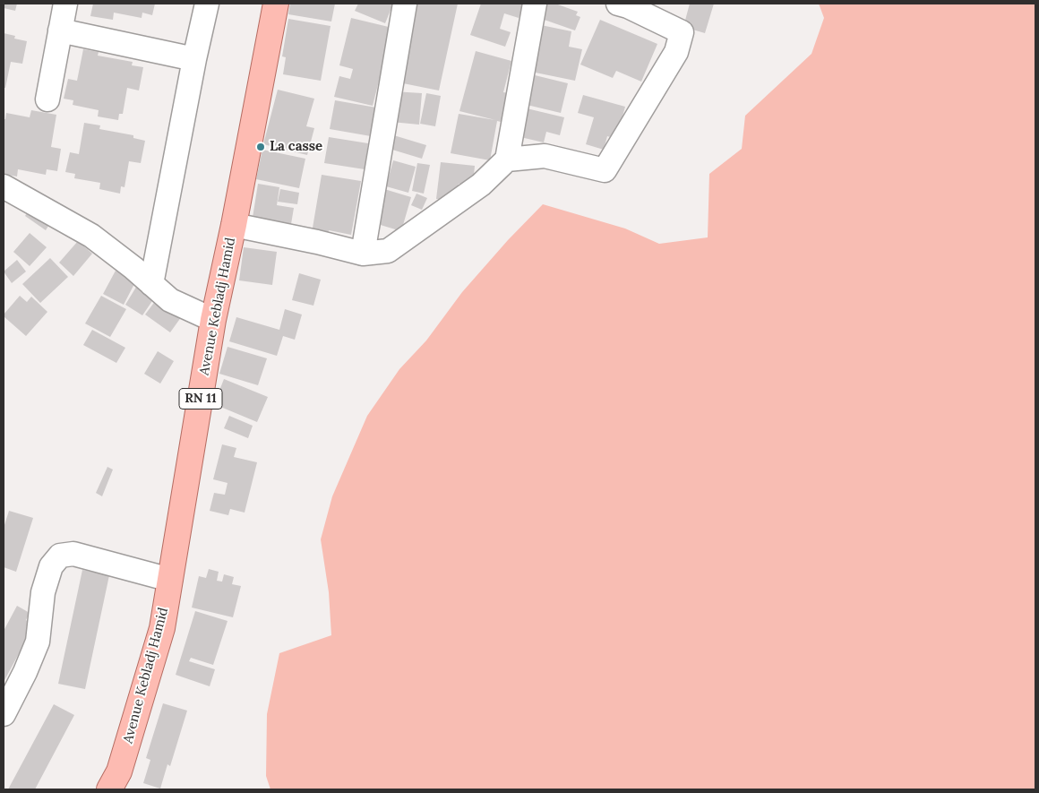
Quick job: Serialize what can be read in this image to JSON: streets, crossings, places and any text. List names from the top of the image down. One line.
{"streets":{"main road":["Avenue Kebladj Hamid","RN 11"]},"places":["La casse"]}
